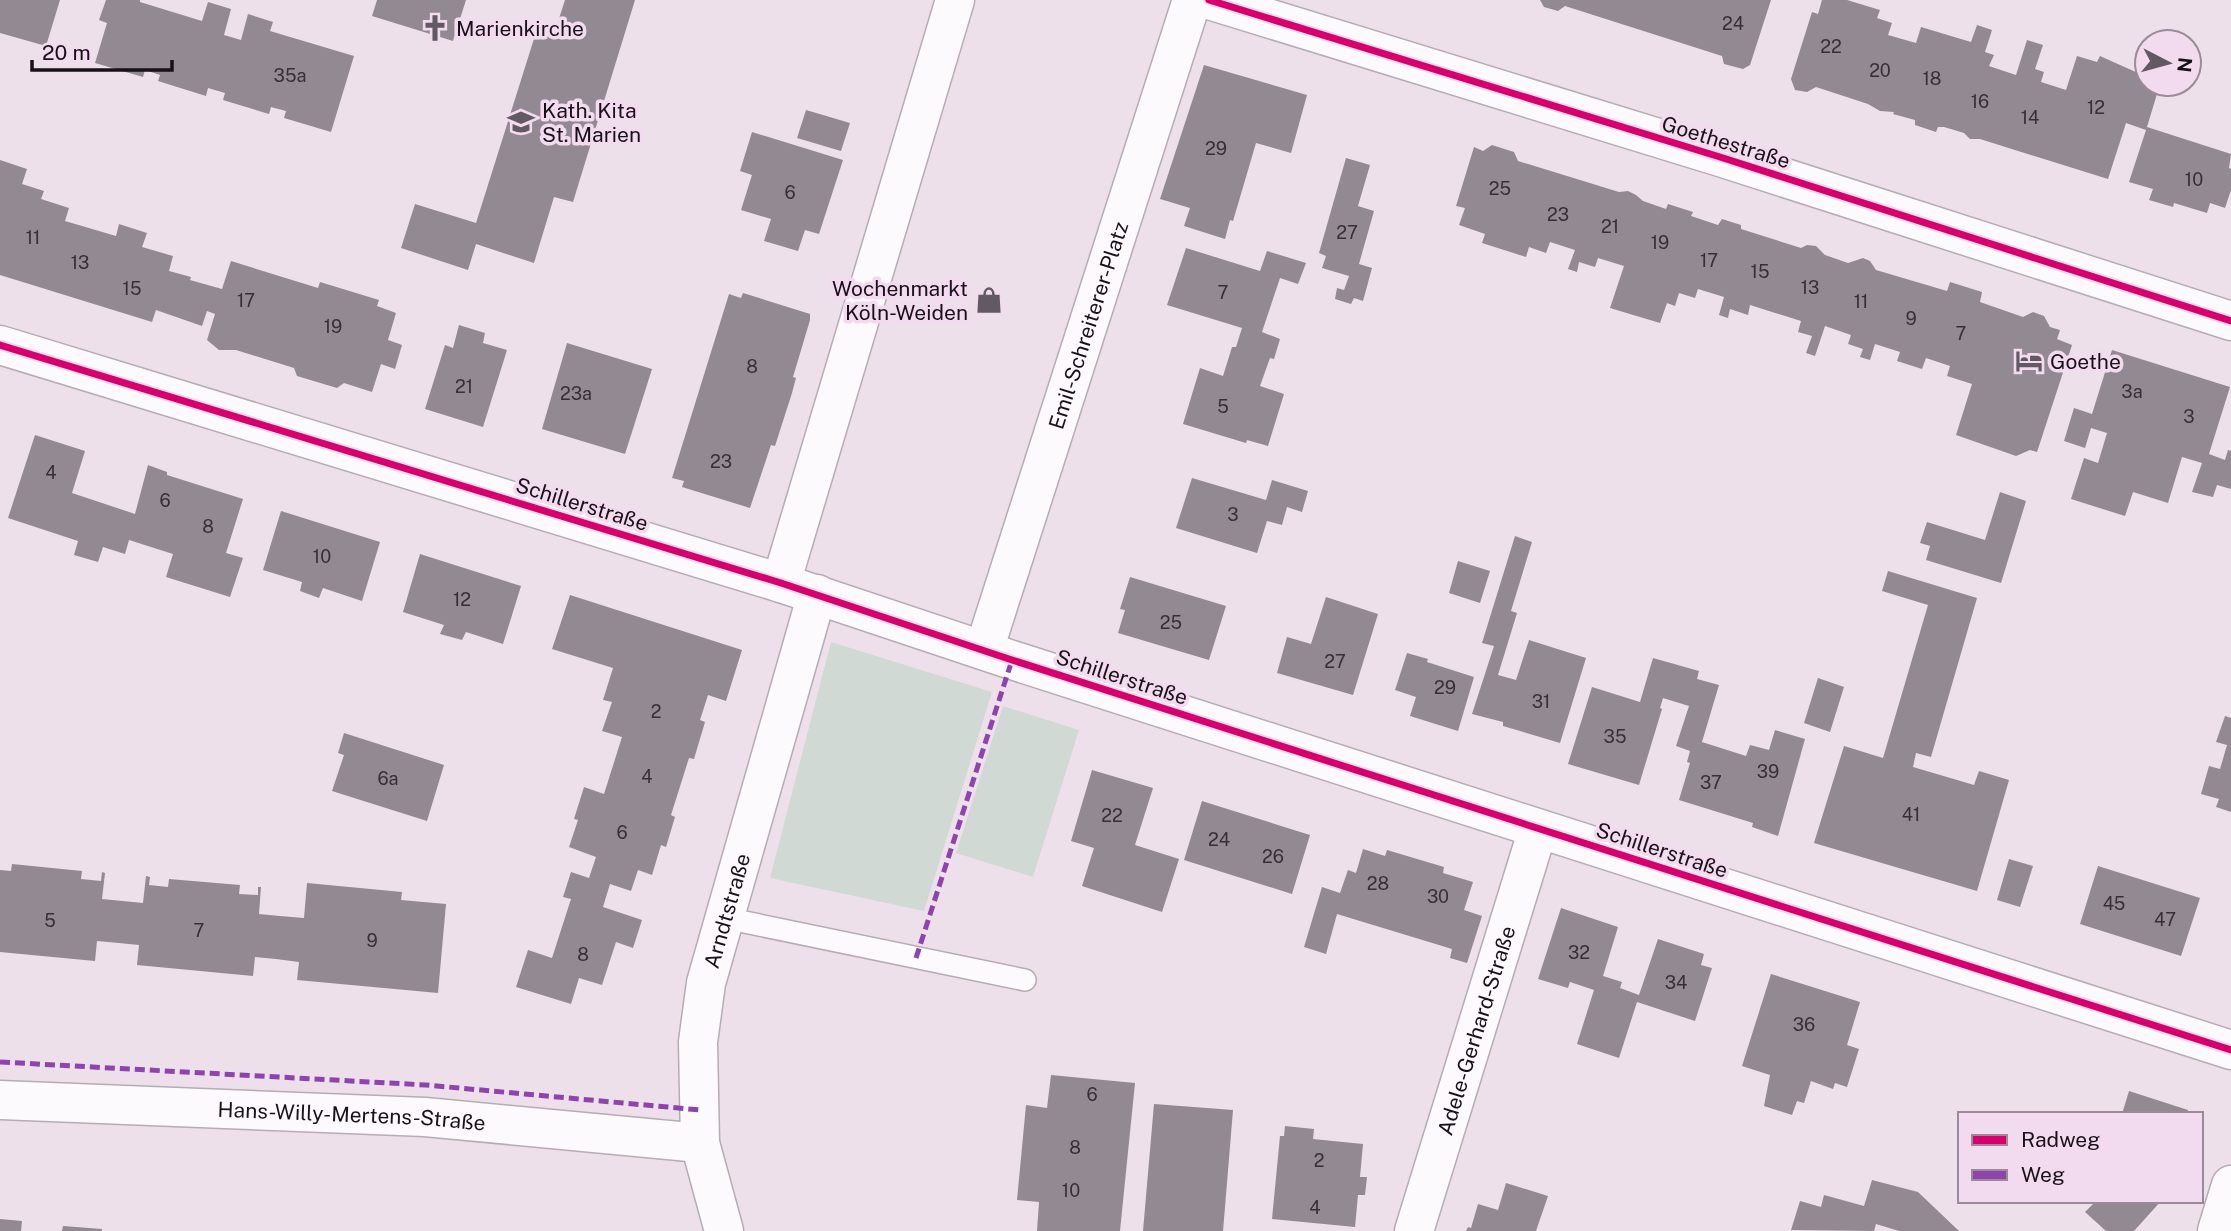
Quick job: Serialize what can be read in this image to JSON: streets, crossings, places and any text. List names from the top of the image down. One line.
{"streets":{"street":["Goethestraße","Emil-Schreiterer-Platz","Schillerstraße","Arndtstraße","Adele-Gerhard-Straße","Hans-Willy-Mertens-Straße"]},"crossings":[["Emil-Schreiterer-Platz","Schillerstraße"],["Schillerstraße","Arndtstraße"],["Schillerstraße","Adele-Gerhard-Straße"],["Arndtstraße","Hans-Willy-Mertens-Straße"]],"places":{"church":["Marienkirche"],"school or university":["Kath. Kita St. Marien"],"shop":["Wochenmarkt Köln-Weiden"],"hotel":["Goethe"]},"house_numbers":["24","22","20","35a","18","16","12","14","29","10","25","6","23","21","27","11","19","17","13","15","13","15","7","17","11","9","19","7","8","21","3a","23a","5","3","23","4","6","3","8","10","12","25","27","29","31","2","35","39","4","6a","37","41","22","6","24","26","28","30","45","47","5","7","9","32","8","34","36","6","8","2","10","4"],"legend":["Radweg","Weg"],"scale_bar":"20 m","north":"right"}
